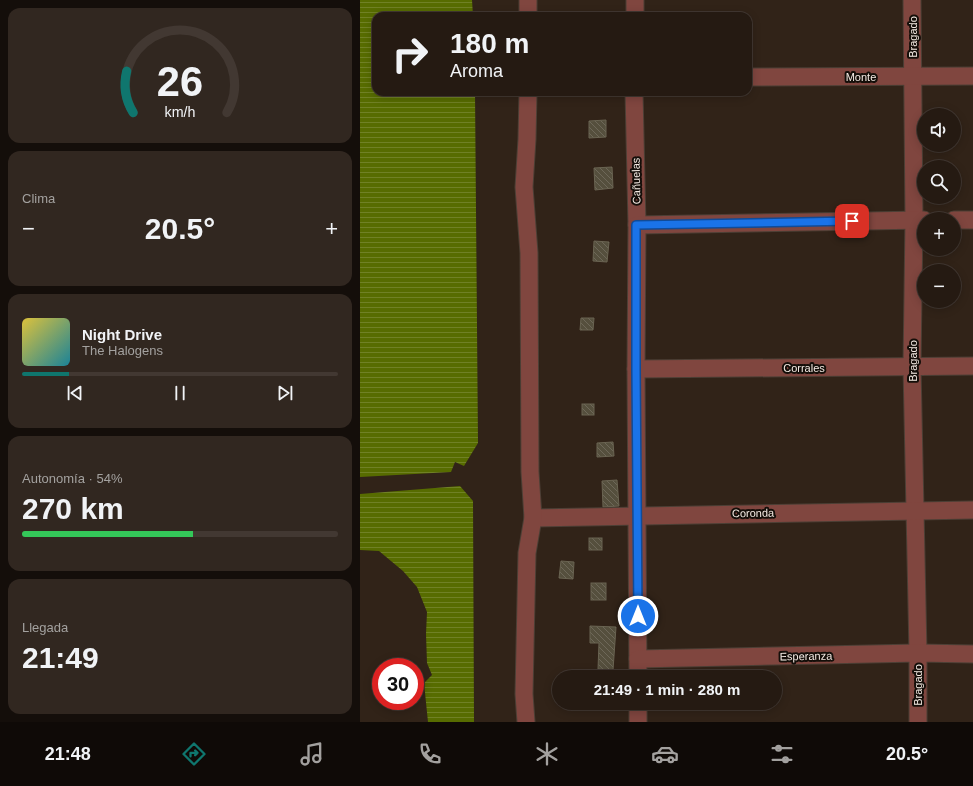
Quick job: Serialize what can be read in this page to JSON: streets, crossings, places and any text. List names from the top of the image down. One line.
{"streets":{"street":["Bragado","Monte","Cañuelas","Corrales","Coronda","Esperanza"]},"crossings":[["Bragado","Monte"],["Bragado","Corrales"],["Bragado","Coronda"],["Bragado","Esperanza"],["Cañuelas","Corrales"],["Cañuelas","Coronda"],["Cañuelas","Esperanza"]],"page":{"turn":["180 m","Aroma"],"map_buttons":["+","−"],"tile":["Clima",["Autonomía · 54%","270 km"],["Llegada","21:49"]],"heat":["−","20.5°","+"],"song":["Night Drive","The Halogens"],"limit":"30","trip":"21:49 · 1 min · 280 m","tabs":["21:48","20.5°"],"gauge":["26","km/h"]}}
